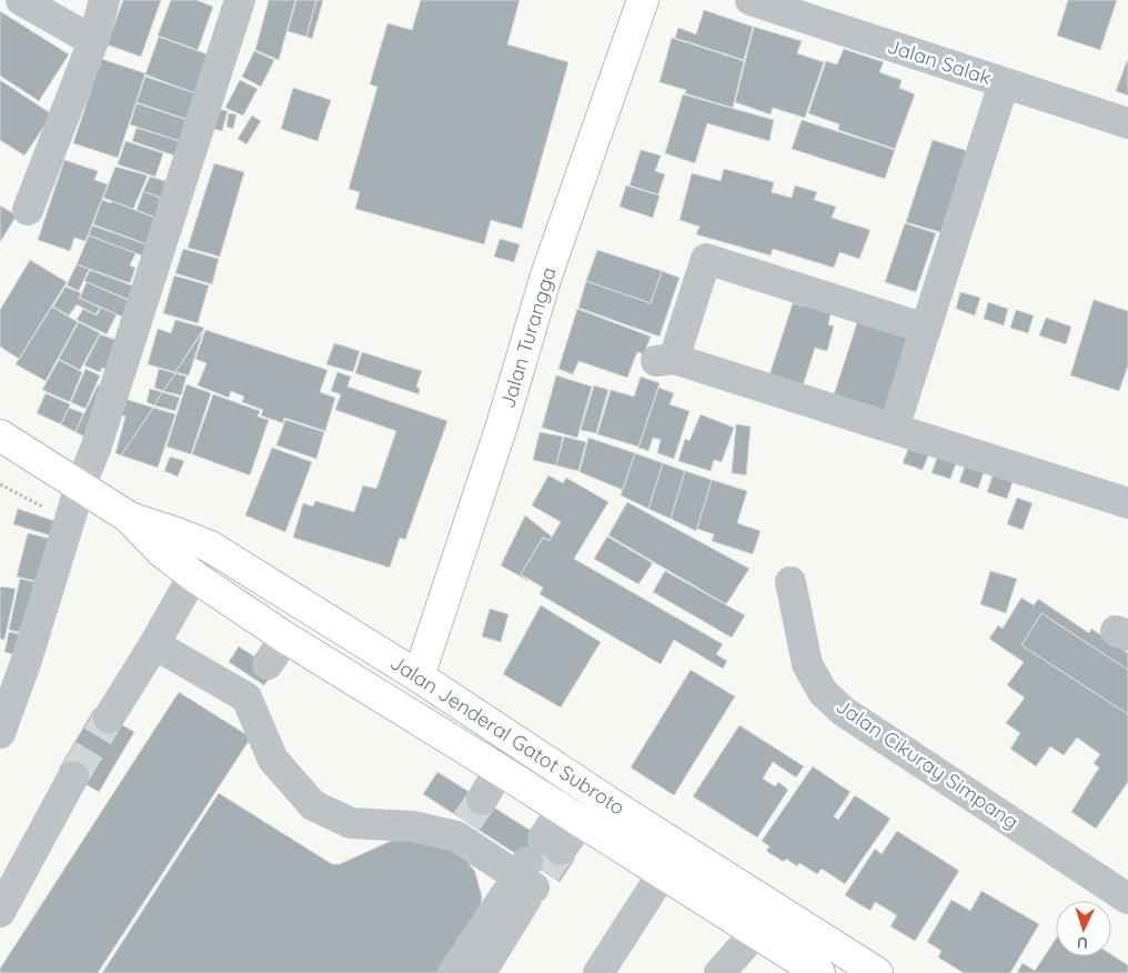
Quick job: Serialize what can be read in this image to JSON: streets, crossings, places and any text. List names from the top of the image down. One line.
{"streets":{"main road":["Jalan Turangga","Jalan Jenderal Gatot Subroto"],"street":["Jalan Salak","Jalan Cikuray Simpang"]},"crossings":[["Jalan Turangga","Jalan Jenderal Gatot Subroto"]],"north":"bottom"}
